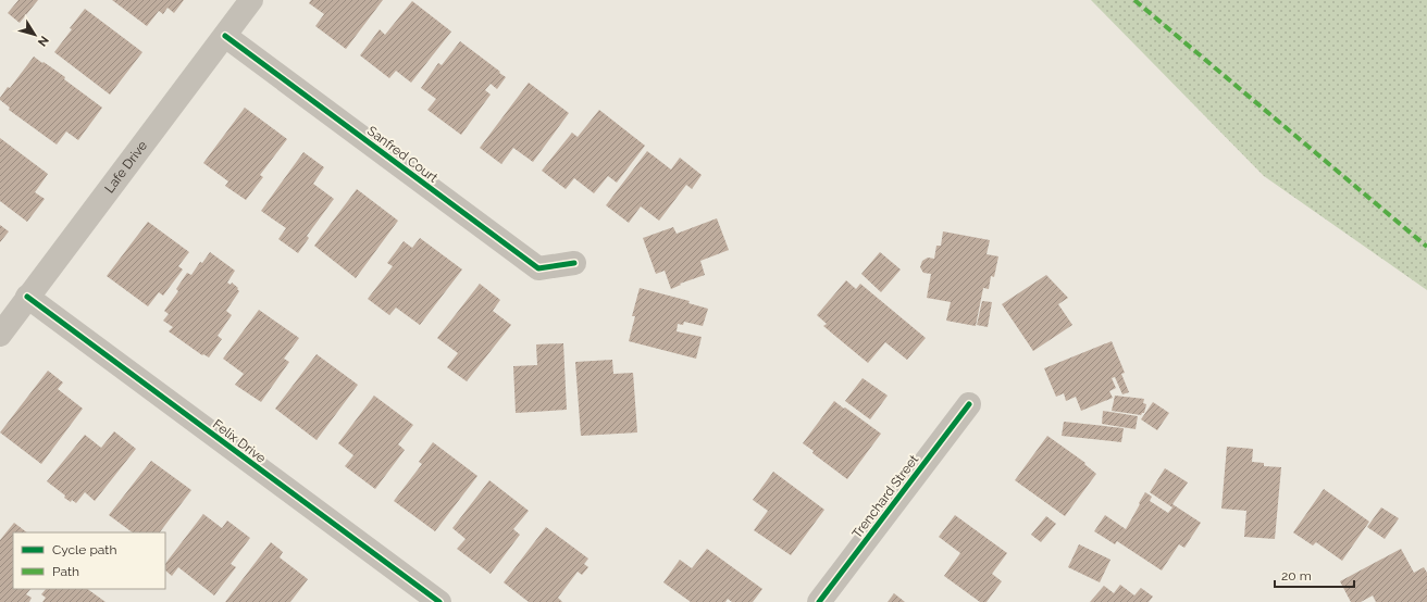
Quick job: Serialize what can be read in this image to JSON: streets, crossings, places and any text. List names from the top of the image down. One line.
{"streets":{"street":["Sanfred Court","Lafe Drive","Felix Drive","Trenchard Street"]},"crossings":[["Sanfred Court","Lafe Drive"],["Lafe Drive","Felix Drive"]],"legend":["Cycle path","Path"],"scale_bar":"20 m","north":"bottom right"}
